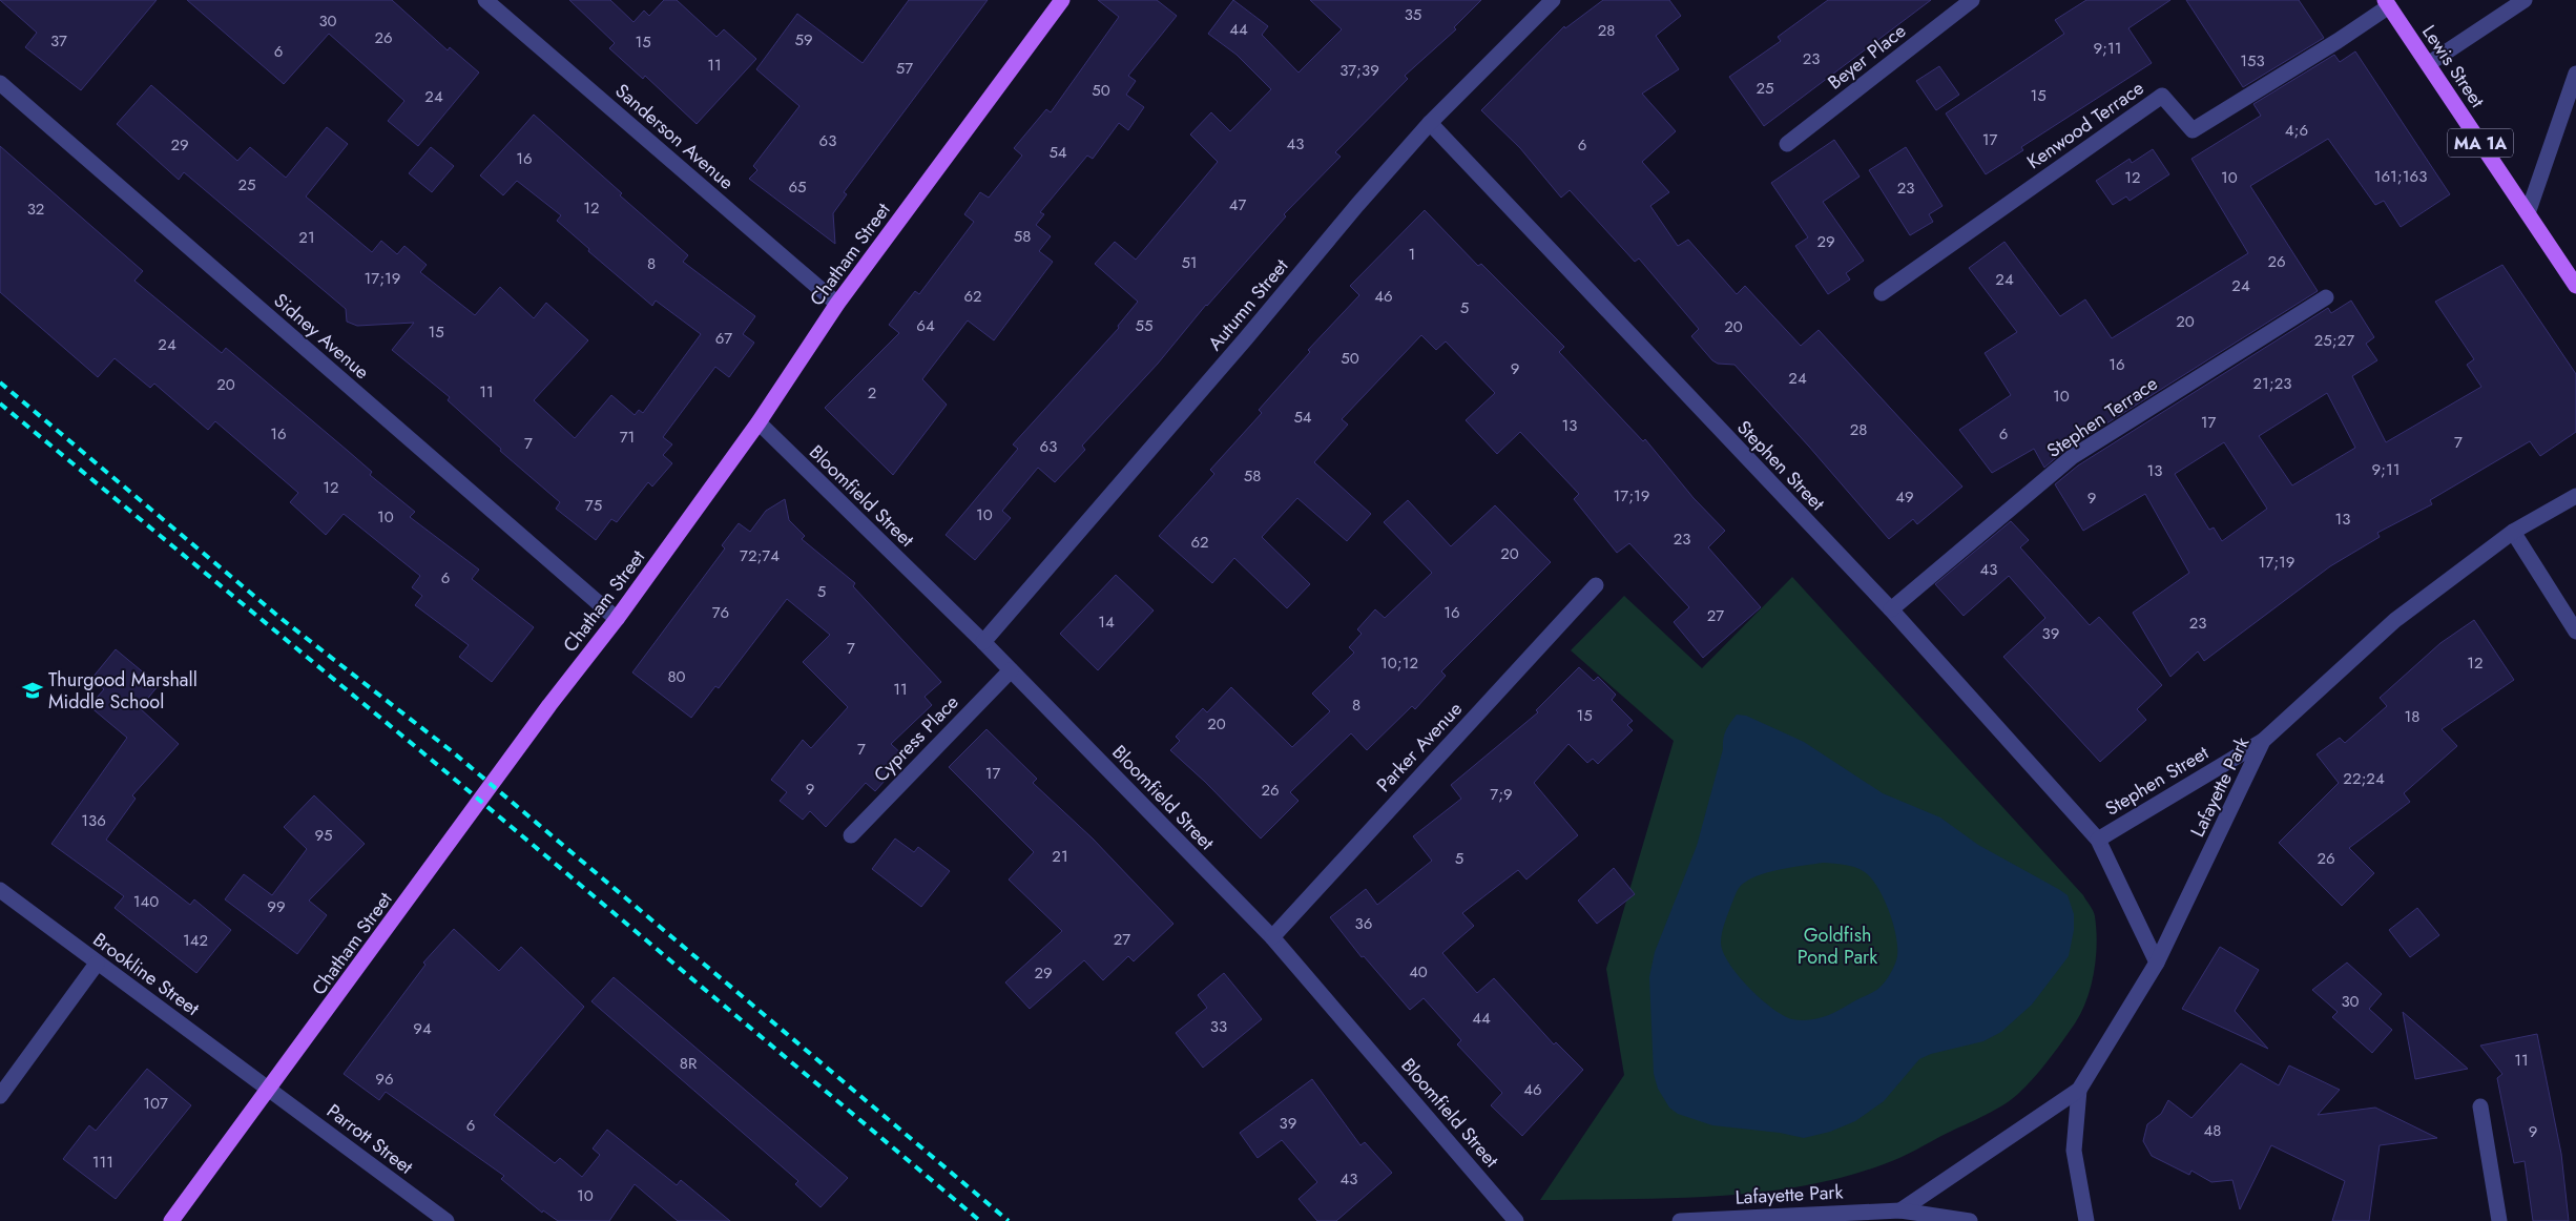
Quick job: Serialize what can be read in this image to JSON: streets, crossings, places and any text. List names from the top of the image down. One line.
{"streets":{"main road":["Lewis Street","MA 1A","Chatham Street"],"street":["Beyer Place","Kenwood Terrace","Sanderson Avenue","Autumn Street","Sidney Avenue","Stephen Terrace","Stephen Street","Bloomfield Street","Cypress Place","Parker Avenue","Lafayette Park","Brookline Street","Parrott Street"]},"crossings":[["Lewis Street","Kenwood Terrace"],["Sanderson Avenue","Chatham Street"],["Chatham Street","Sidney Avenue"],["Chatham Street","Bloomfield Street"],["Chatham Street","Brookline Street"],["Chatham Street","Parrott Street"],["Autumn Street","Stephen Street"],["Autumn Street","Bloomfield Street"],["Stephen Terrace","Stephen Street"],["Stephen Street","Lafayette Park"],["Bloomfield Street","Cypress Place"],["Bloomfield Street","Parker Avenue"],["Brookline Street","Parrott Street"]],"parks":["Goldfish Pond Park"],"places":{"school or university":["Thurgood Marshall Middle School"]},"house_numbers":["35","30","44","28","26","59","37","15","9;11","6","23","153","11","57","37;39","25","50","15","24","4;6","17","63","43","29","6","54","16","161;163","12","10","25","65","23","47","12","32","58","21","29","1","26","51","8","17;19","24","24","62","46","5","20","64","55","20","15","67","25;27","24","50","16","9","24","21;23","20","11","2","10","54","17","13","28","16","6","71","7","7","63","9;11","13","58","12","17;19","49","9","75","10","10","13","23","62","20","72;74","17;19","43","6","5","76","16","27","14","23","39","7","10;12","12","80","11","8","15","18","20","7","17","22;24","9","26","7;9","136","95","21","5","26","140","99","36","27","142","40","29","30","44","33","94","11","8R","96","46","107","39","6","48","9","111","43","10"]}
